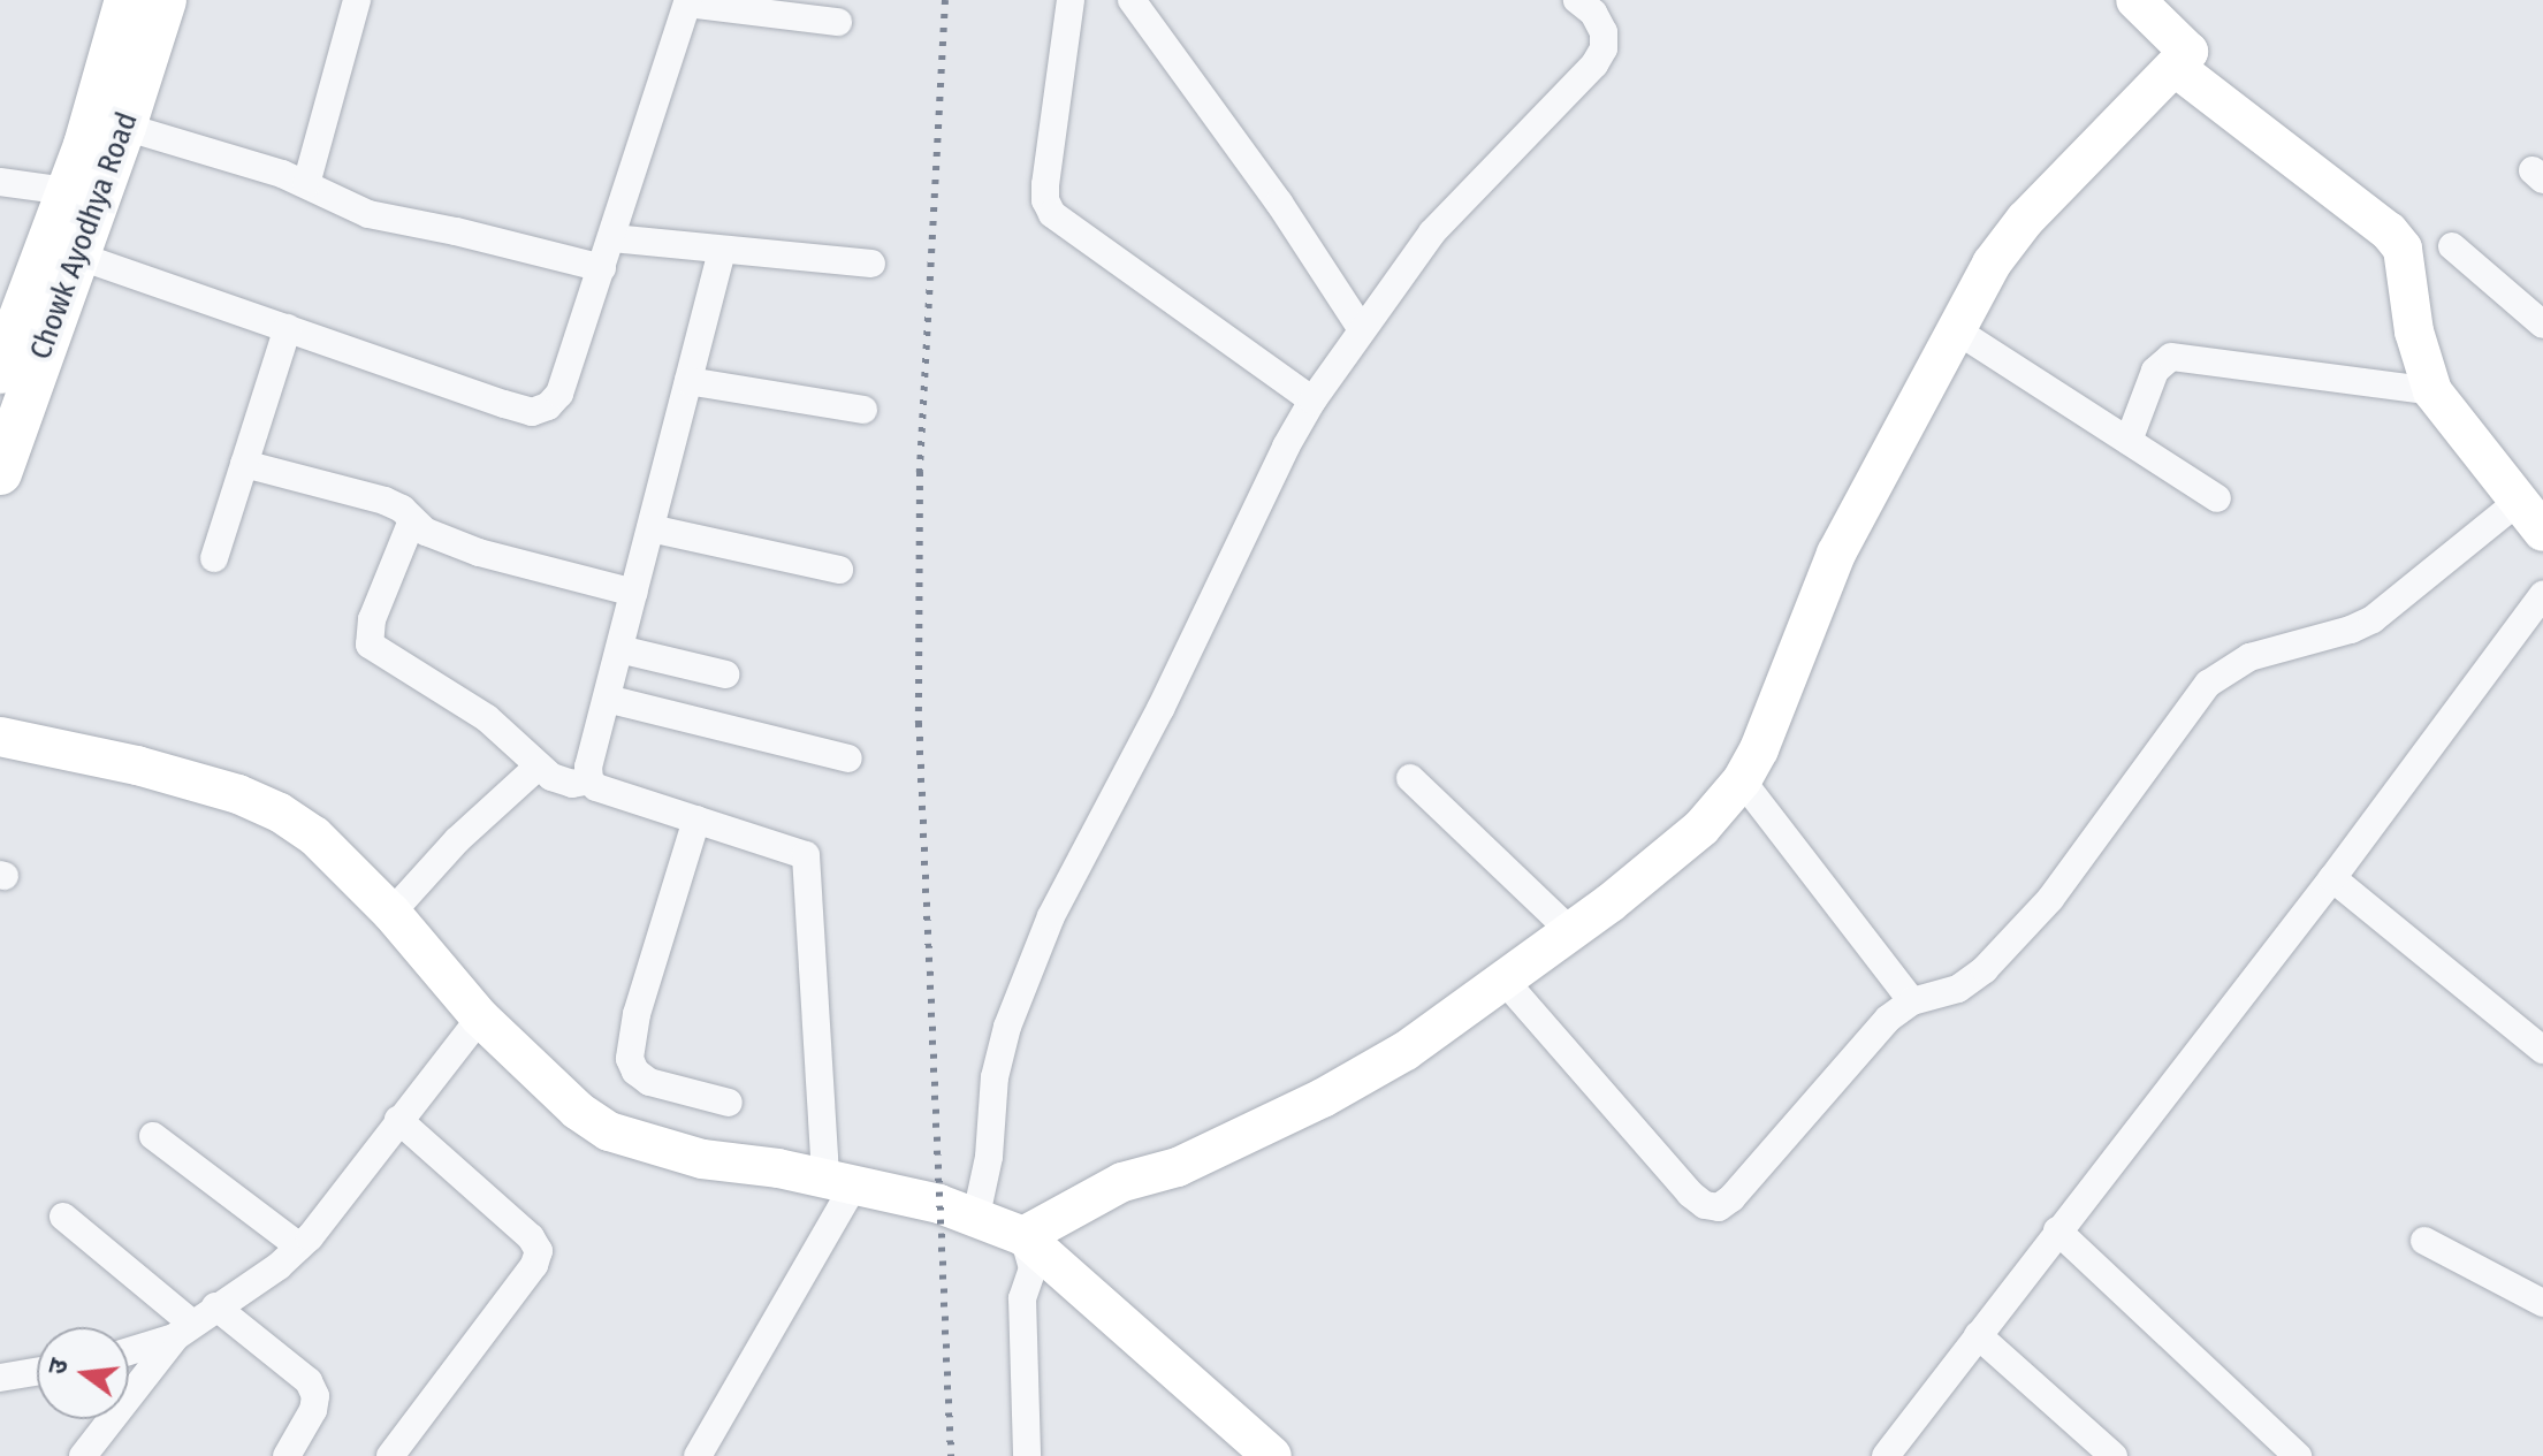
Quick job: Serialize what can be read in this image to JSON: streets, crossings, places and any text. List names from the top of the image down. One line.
{"streets":{"main road":["Chowk Ayodhya Road"]},"north":"left"}
